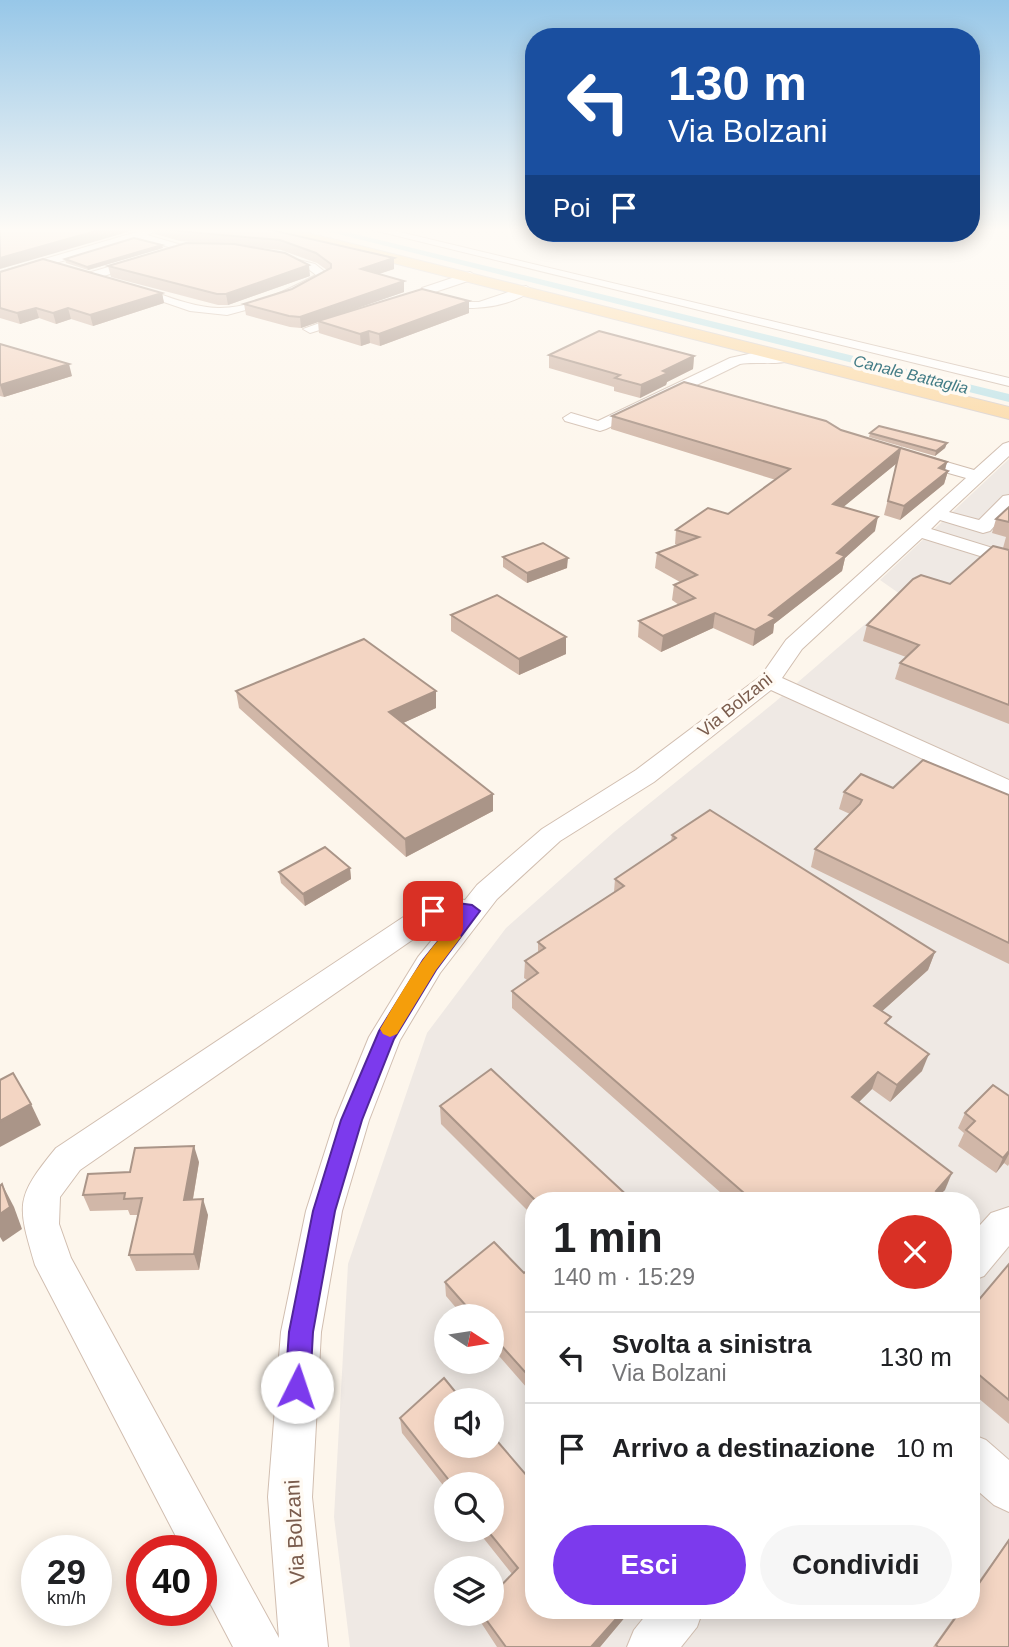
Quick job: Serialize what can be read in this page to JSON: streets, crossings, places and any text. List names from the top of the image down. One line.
{"streets":{"street":["Via Bolzani"]},"water":["Canale Battaglia"],"north":"right","page":{"turn":["130 m","Via Bolzani"],"then":"Poi","heading":["1 min","140 m · 15:29"],"list":[{"name":"Svolta a sinistra","note":"Via Bolzani","value":"130 m"},{"name":"Arrivo a destinazione","value":"10 m"}],"buttons":["Esci","Condividi"],"speed":"29 km/h","limit":"40"}}
